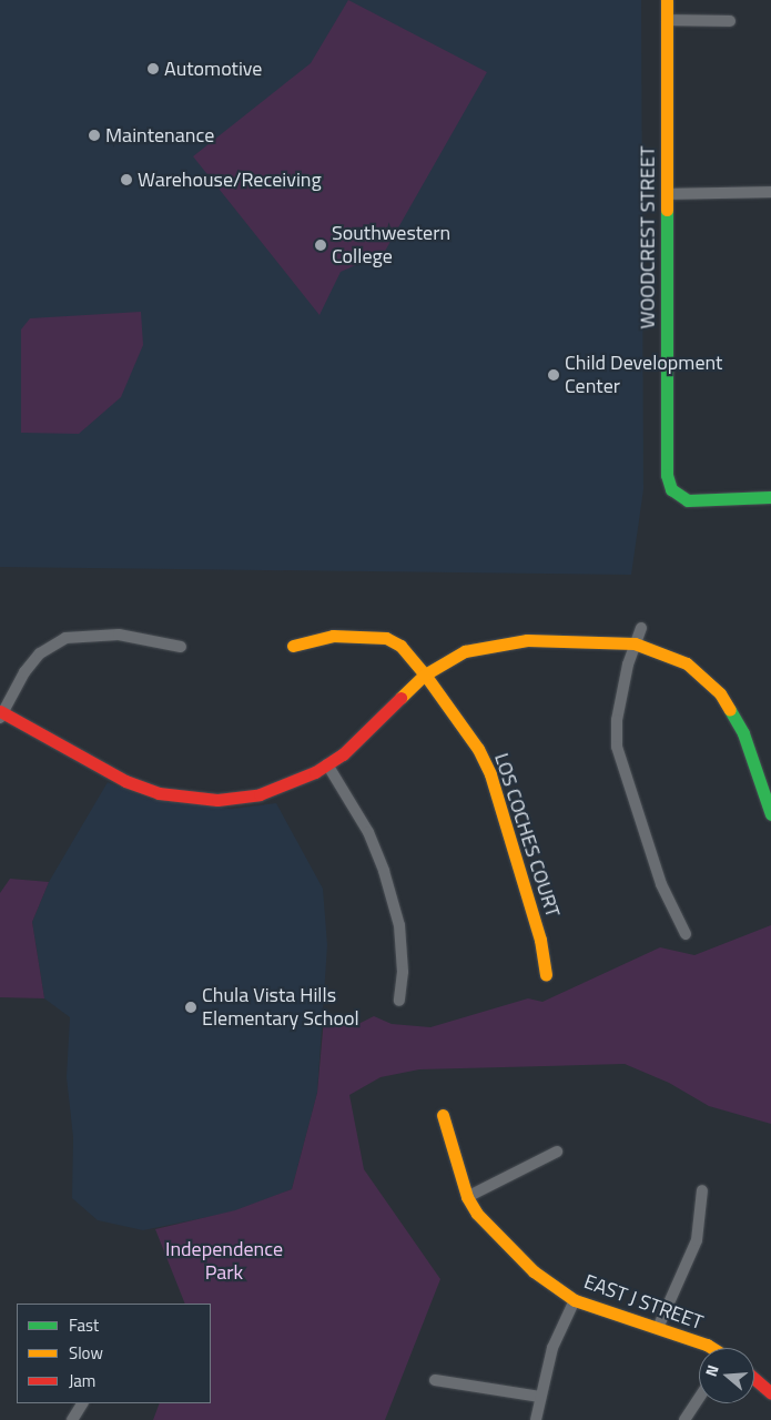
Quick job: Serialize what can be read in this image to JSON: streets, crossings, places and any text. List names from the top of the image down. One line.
{"streets":{"street":["WOODCREST STREET","LOS COCHES COURT","EAST J STREET"]},"parks":["Independence Park"],"places":["Automotive","Maintenance","Warehouse/Receiving","Southwestern College","Child Development Center","Chula Vista Hills Elementary School"],"legend":["Fast","Slow","Jam"],"north":"left"}
